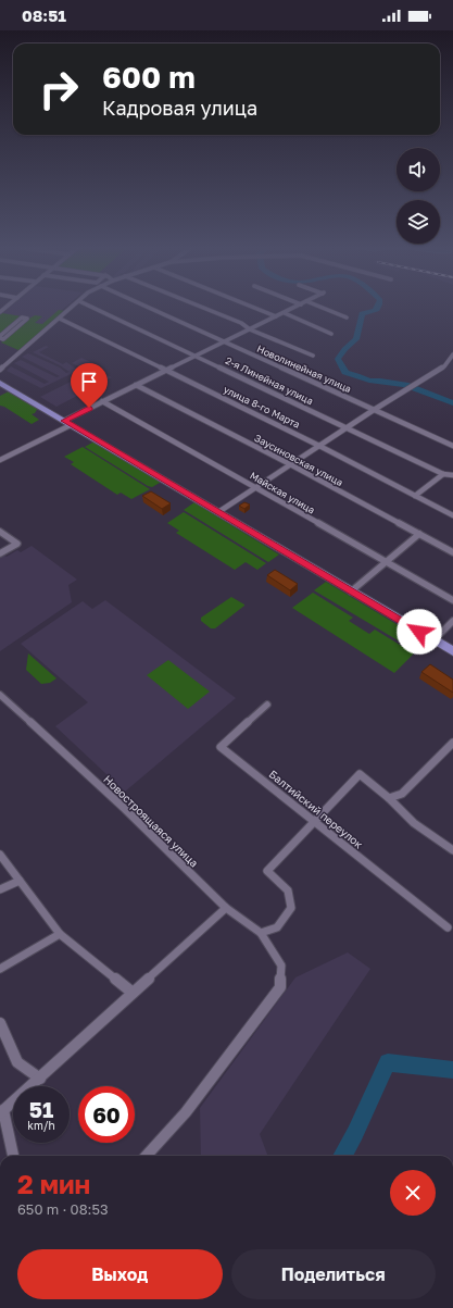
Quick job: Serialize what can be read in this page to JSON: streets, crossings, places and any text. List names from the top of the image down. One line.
{"streets":{"street":["Новолинейная улица","2-я Линейная улица","улица 8-го Марта","Заусиновская улица","Майская улица","Балтийский переулок","Новостроящаяся улица"]},"page":{"status":"08:51","turn":["600 m","Кадровая улица"],"speed":"51 km/h","limit":"60","heading":["2 мин","650 m · 08:53"],"buttons":["Выход","Поделиться"]}}
